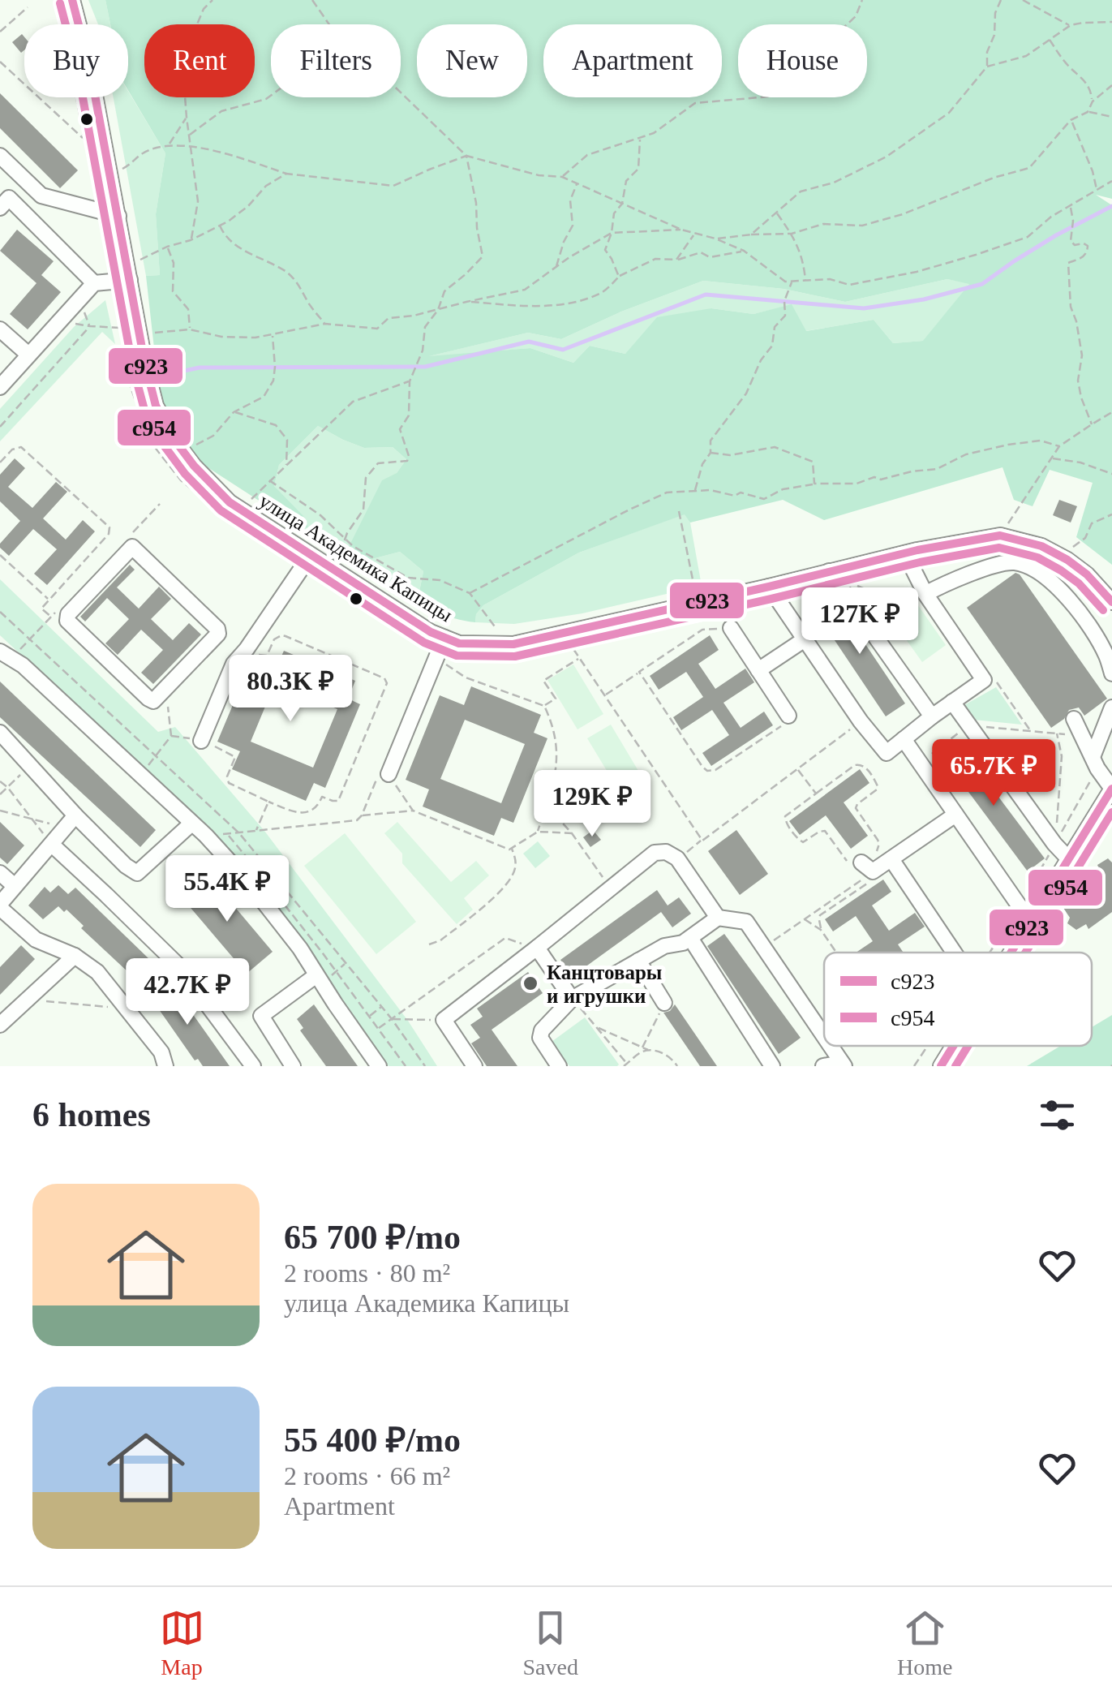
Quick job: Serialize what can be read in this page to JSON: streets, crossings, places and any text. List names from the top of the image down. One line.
{"streets":{"street":["улица Академика Капицы"]},"places":["Канцтовары и игрушки"],"lines":["transit line с923","transit line с954"],"legend":["с923","с954"],"page":{"chip":["Buy","Rent","Filters","New","Apartment","House"],"price":["127K ₽","80.3K ₽","65.7K ₽","129K ₽","55.4K ₽","42.7K ₽"],"heading":"6 homes","list":[{"name":"65 700 ₽/mo","note":"2 rooms · 80 m² · улица Академика Капицы"},{"name":"55 400 ₽/mo","note":"2 rooms · 66 m² · Apartment"}],"tabs":["Map","Saved","Home"]}}
